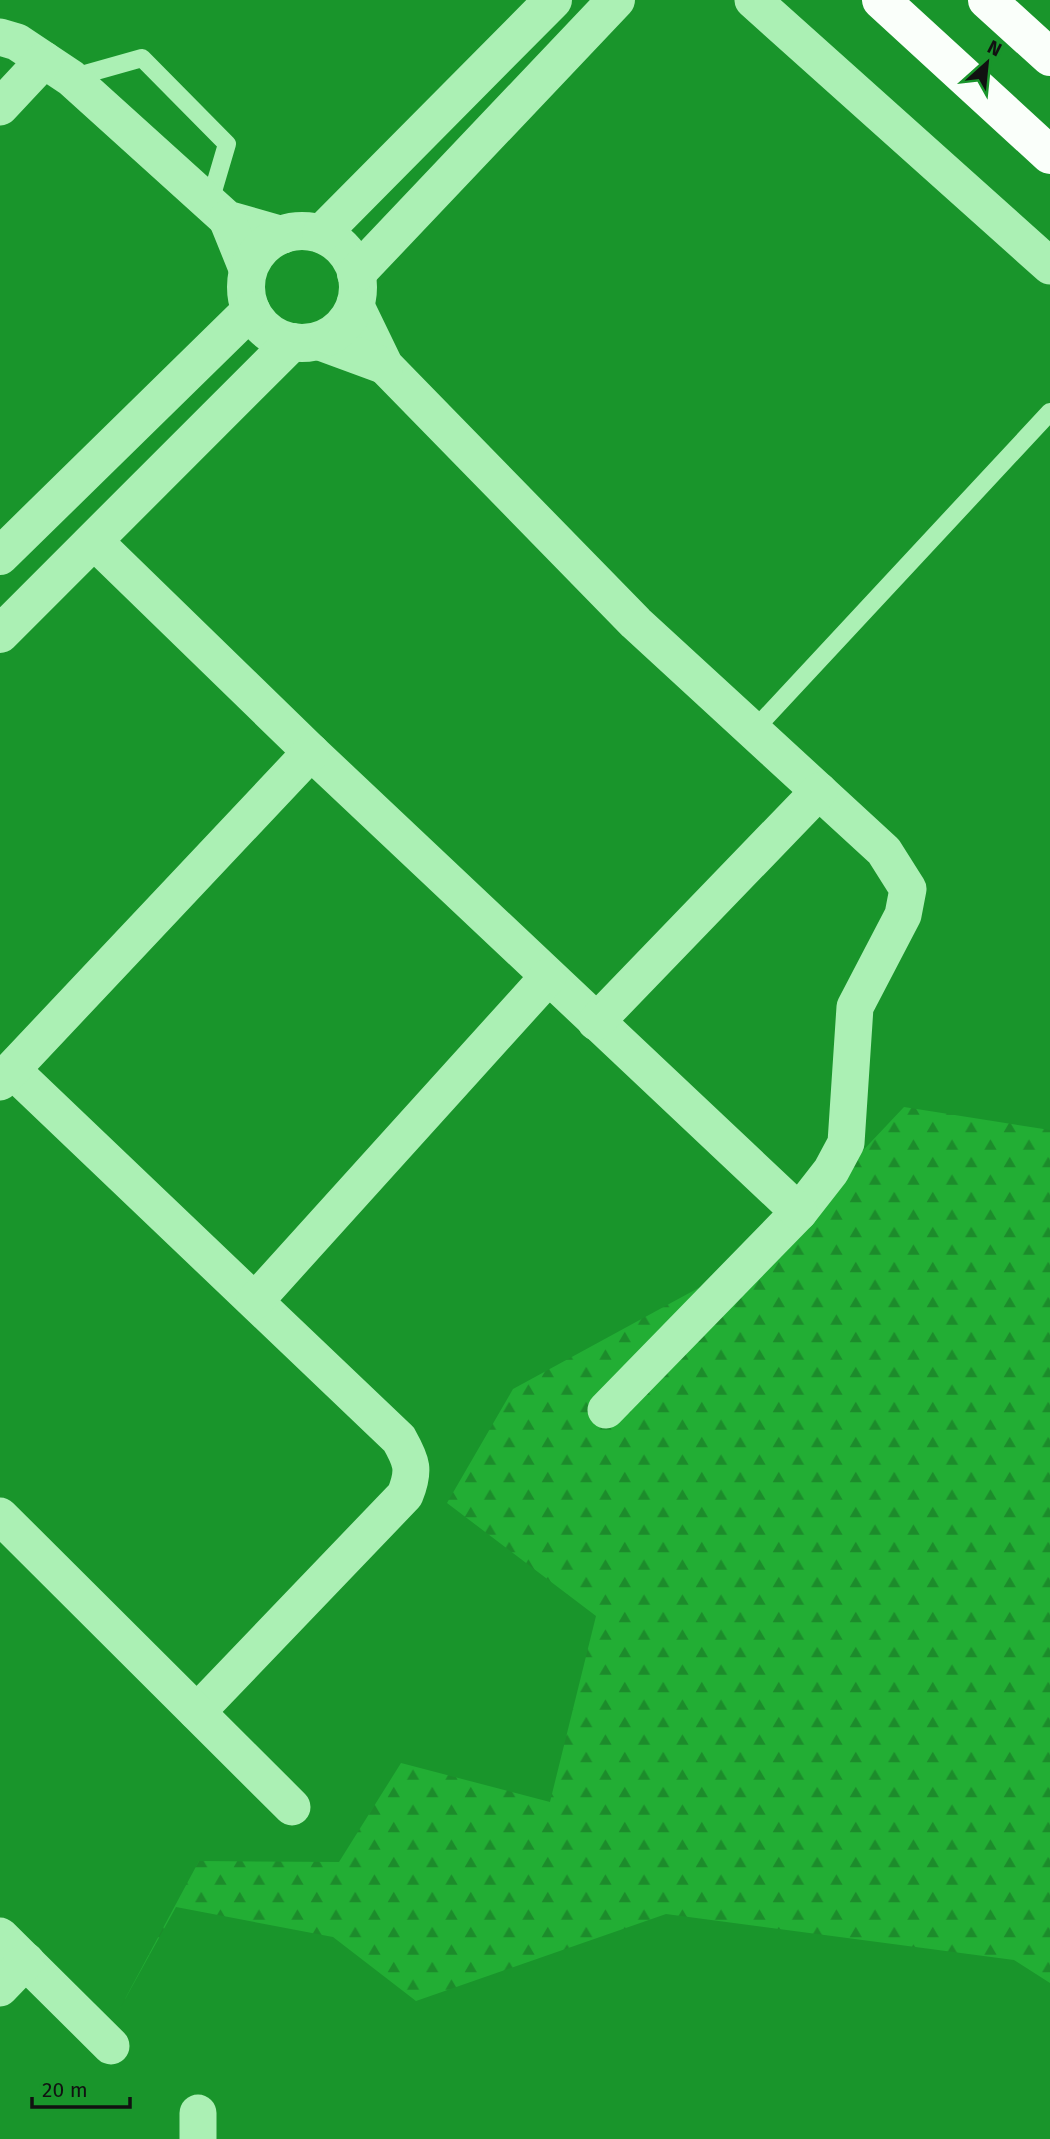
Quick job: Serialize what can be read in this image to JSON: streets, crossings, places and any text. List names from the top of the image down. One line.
{"scale_bar":"20 m","north":"top right"}
